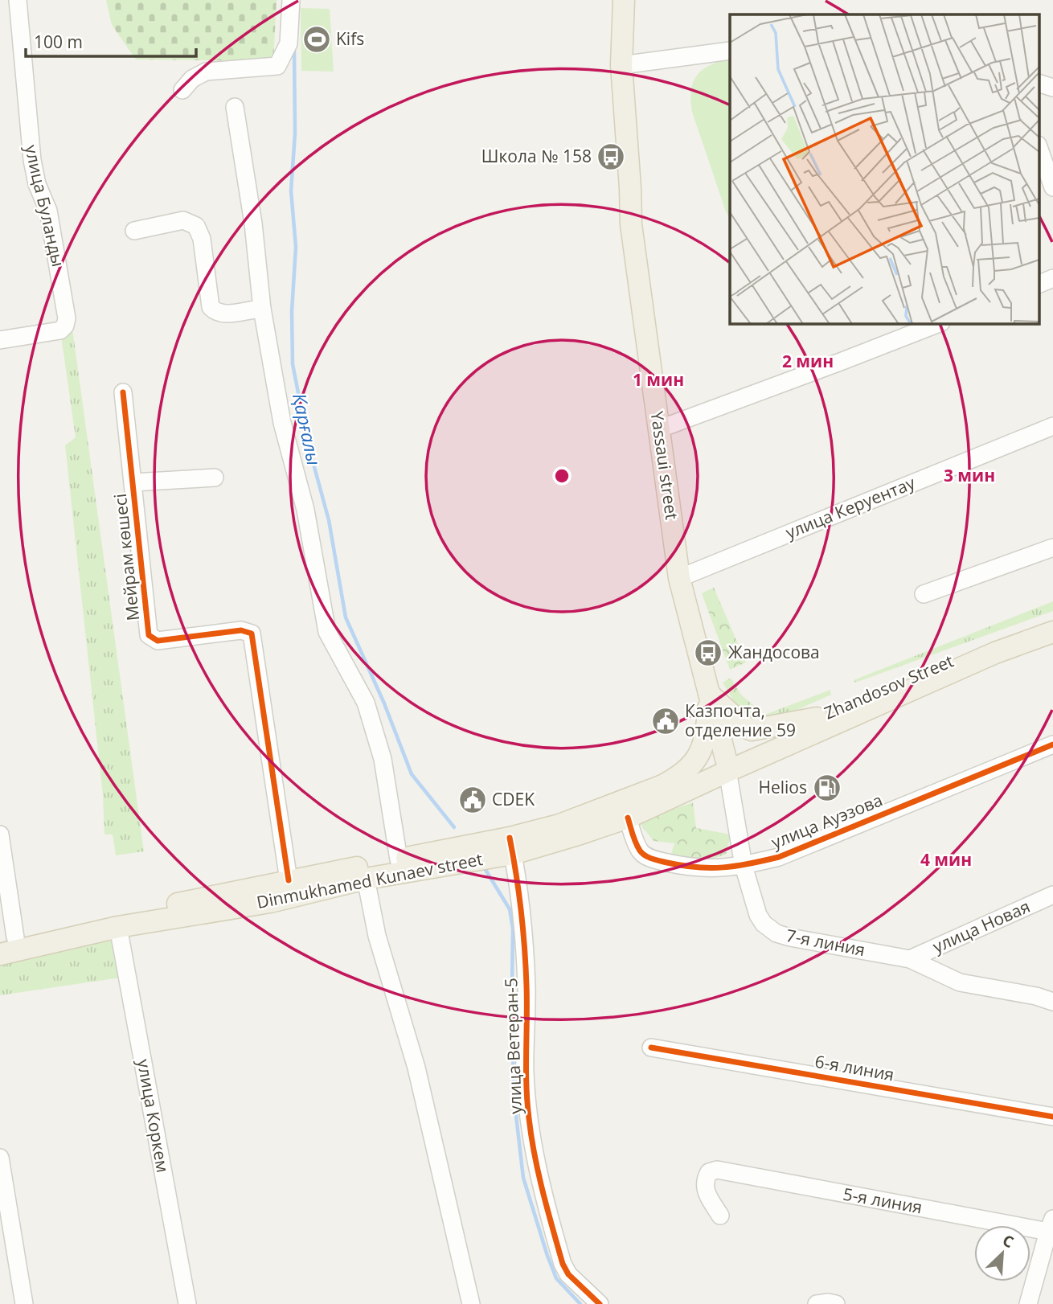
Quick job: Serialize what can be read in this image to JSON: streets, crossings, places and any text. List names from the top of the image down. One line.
{"streets":{"main road":["Yassaui street","Zhandosov Street","Dinmukhamed Kunaev street"],"street":["улица Буланды","улица Керуентау","Мейрам көшесі","улица Ауэзова","улица Новая","7-я линия","улица Ветеран-5","6-я линия","улица Коркем","5-я линия"]},"crossings":[["Yassaui street","улица Керуентау"],["Yassaui street","Zhandosov Street"],["Yassaui street","Dinmukhamed Kunaev street"],["Yassaui street","7-я линия"],["Мейрам көшесі","Dinmukhamed Kunaev street"],["Zhandosov Street","Dinmukhamed Kunaev street"],["Zhandosov Street","7-я линия"],["улица Ауэзова","Dinmukhamed Kunaev street"],["улица Ауэзова","7-я линия"],["Dinmukhamed Kunaev street","7-я линия"],["Dinmukhamed Kunaev street","улица Ветеран-5"],["Dinmukhamed Kunaev street","улица Коркем"],["улица Новая","7-я линия"]],"water":["Қарғалы"],"places":{"sports":["Kifs"],"bus stop":["Школа № 158","Жандосова"],"public building":["Казпочта, отделение 59","CDEK"],"fuel station":["Helios"]},"scale_bar":"100 m","north":"top right","rings":["2 мин","1 мин","3 мин","4 мин"]}
